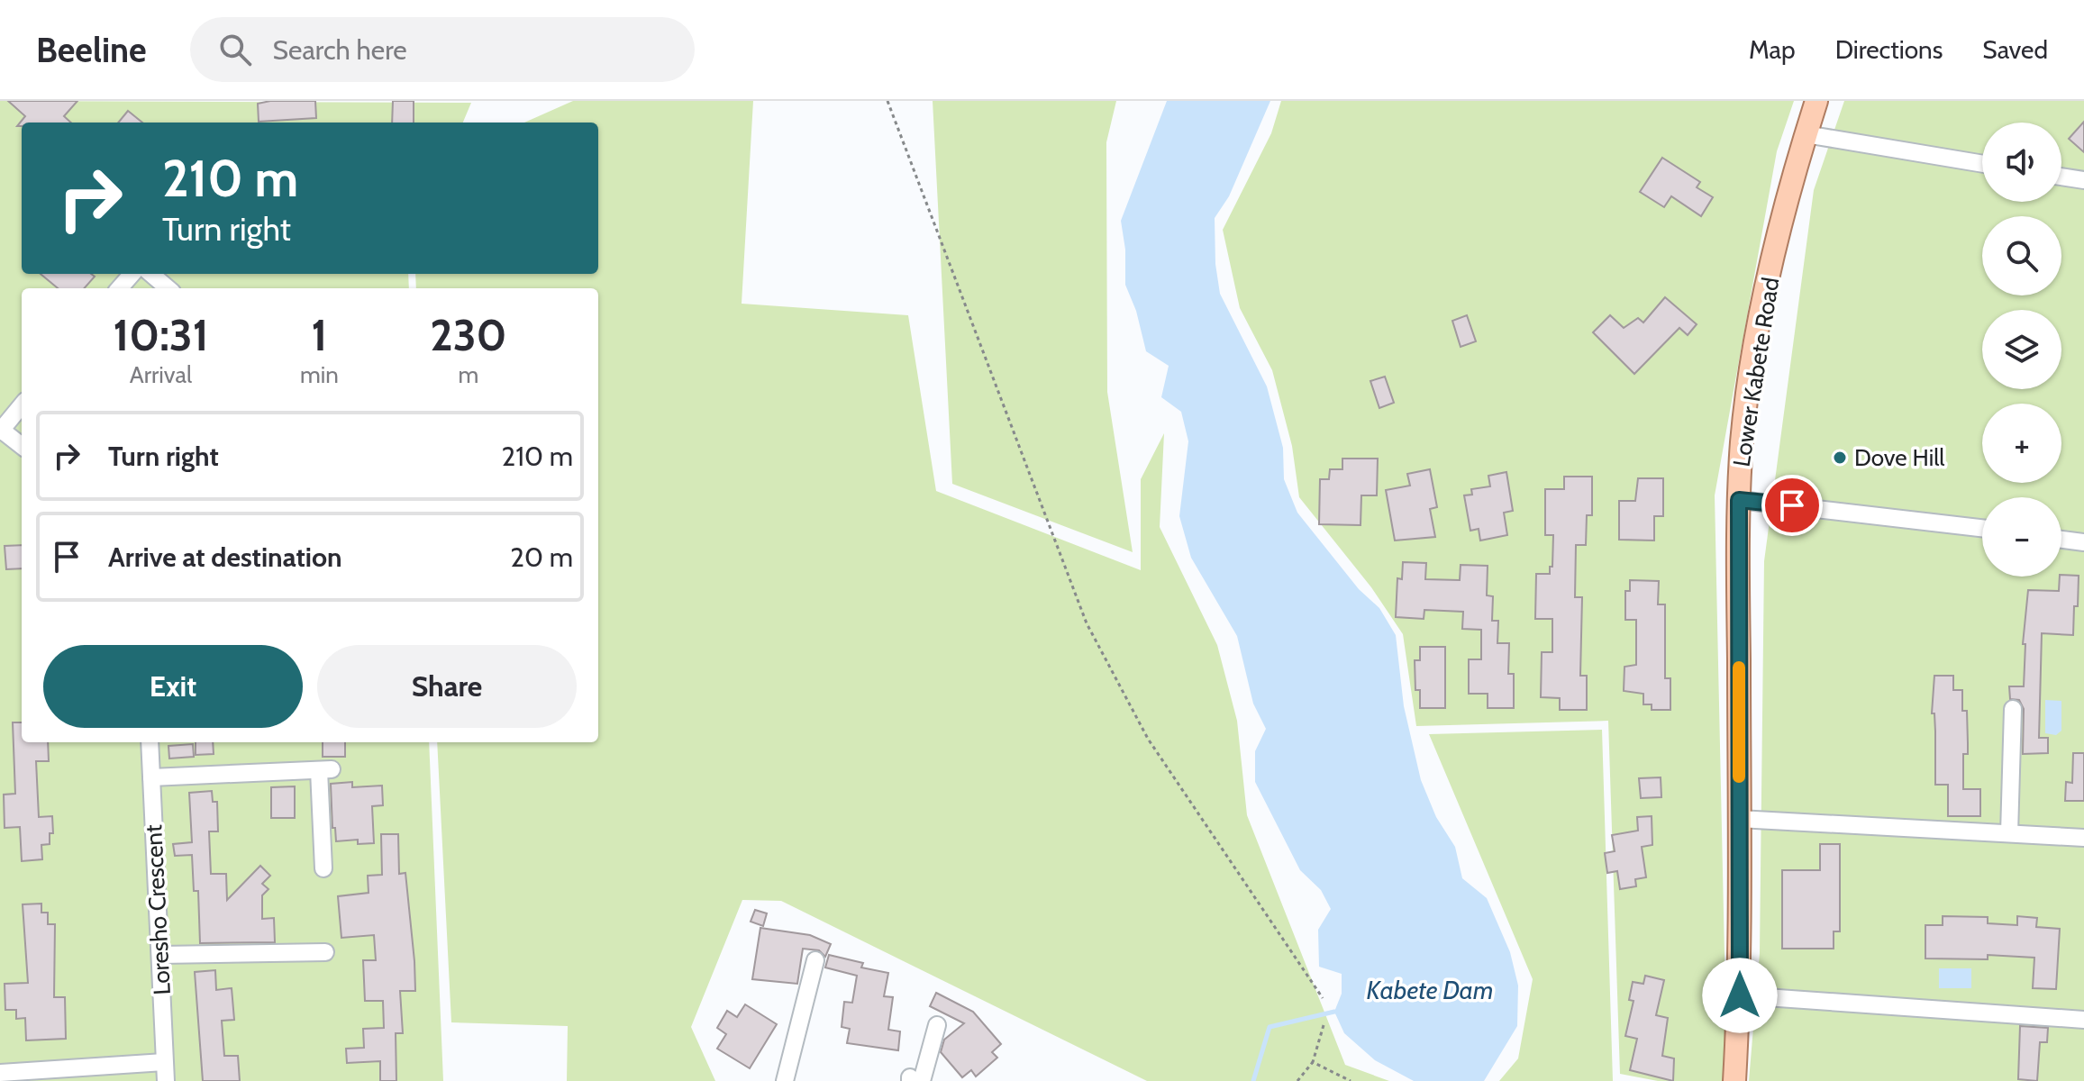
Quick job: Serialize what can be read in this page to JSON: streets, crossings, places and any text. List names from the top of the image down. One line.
{"streets":{"main road":["Lower Kabete Road"],"street":["Loresho Crescent"]},"water":["Kabete Dam"],"places":["Dove Hill"],"page":{"header":"Beeline","search":"Search here","nav":["Map","Directions","Saved"],"map_buttons":["+","−"],"turn":["210 m","Turn right"],"eta":["10:31","Arrival","1","min","230","m"],"list":[{"name":"Turn right","value":"210 m"},{"name":"Arrive at destination","value":"20 m"}],"buttons":["Exit","Share"]}}
